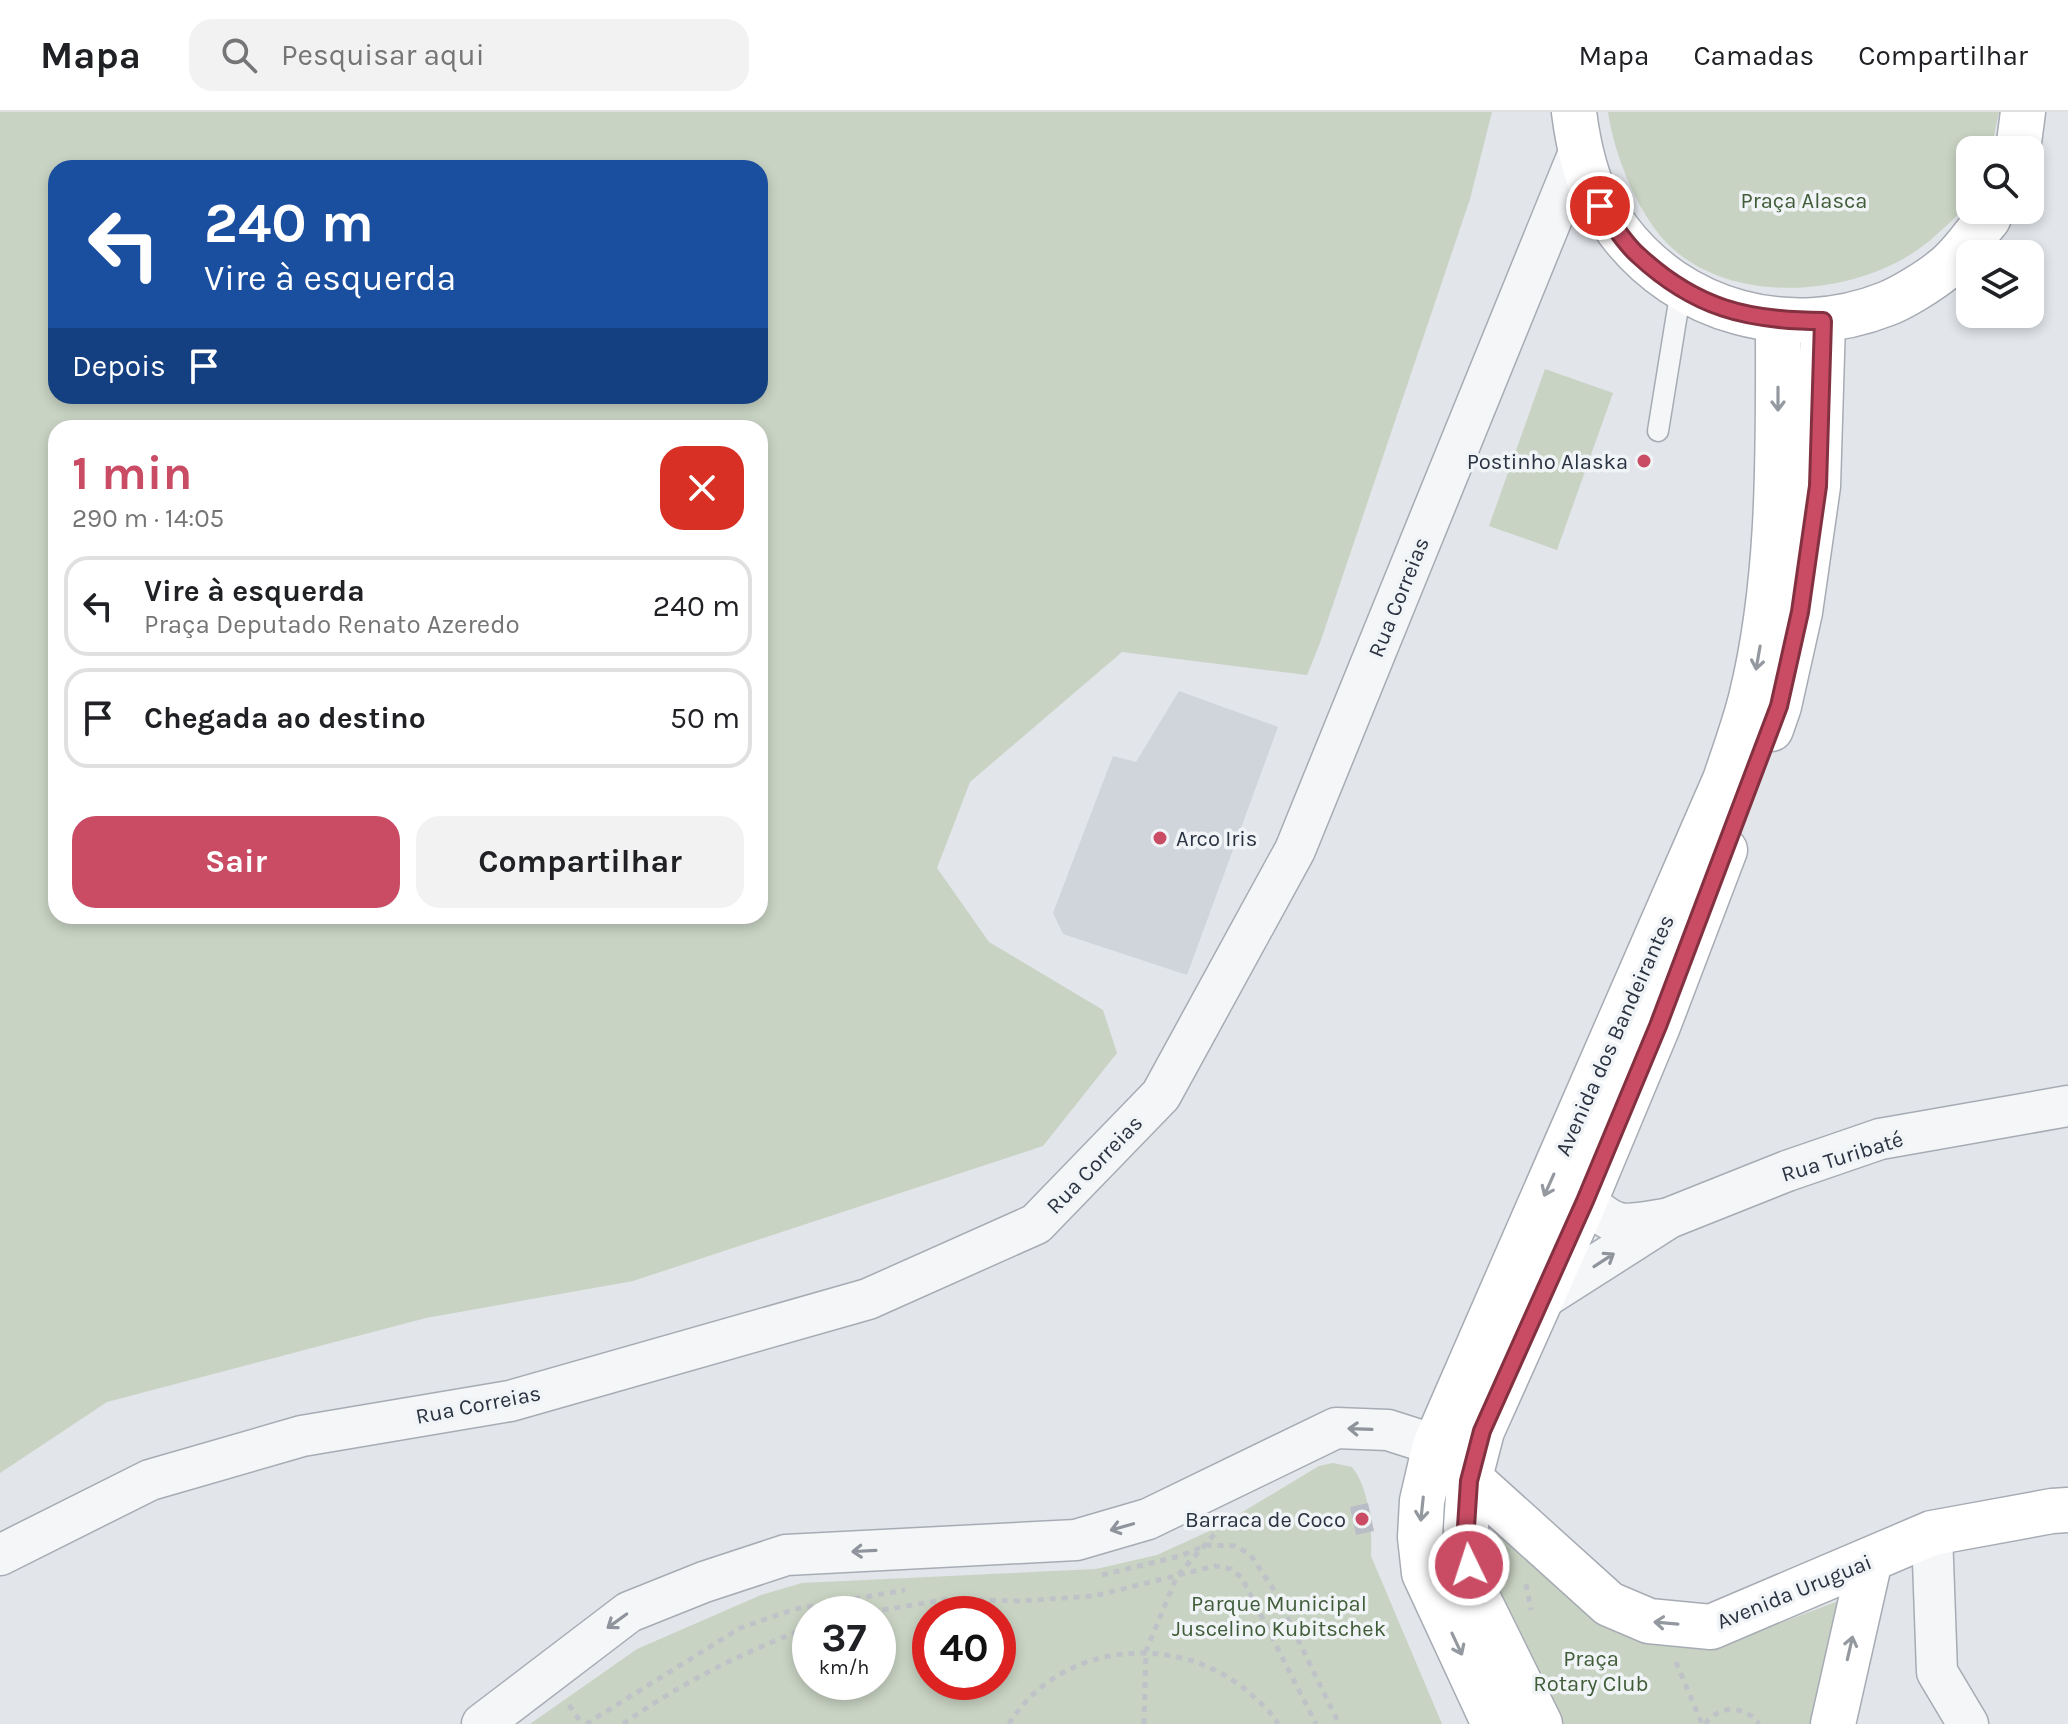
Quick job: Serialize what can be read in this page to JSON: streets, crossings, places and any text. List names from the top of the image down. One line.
{"streets":{"street":["Rua Correias","Avenida dos Bandeirantes","Rua Turibaté","Avenida Uruguai"]},"crossings":[["Avenida dos Bandeirantes","Rua Turibaté"],["Avenida dos Bandeirantes","Avenida Uruguai"]],"one_way":["Avenida Uruguai"],"parks":["Praça Alasca","Parque Municipal Juscelino Kubitschek","Praça Rotary Club"],"places":["Postinho Alaska","Arco Iris","Barraca de Coco"],"page":{"header":"Mapa","search":"Pesquisar aqui","nav":["Mapa","Camadas","Compartilhar"],"turn":["240 m","Vire à esquerda"],"then":"Depois","heading":["1 min","290 m · 14:05"],"list":[{"name":"Vire à esquerda","note":"Praça Deputado Renato Azeredo","value":"240 m"},{"name":"Chegada ao destino","value":"50 m"}],"buttons":["Sair","Compartilhar"],"speed":"37 km/h","limit":"40"}}
